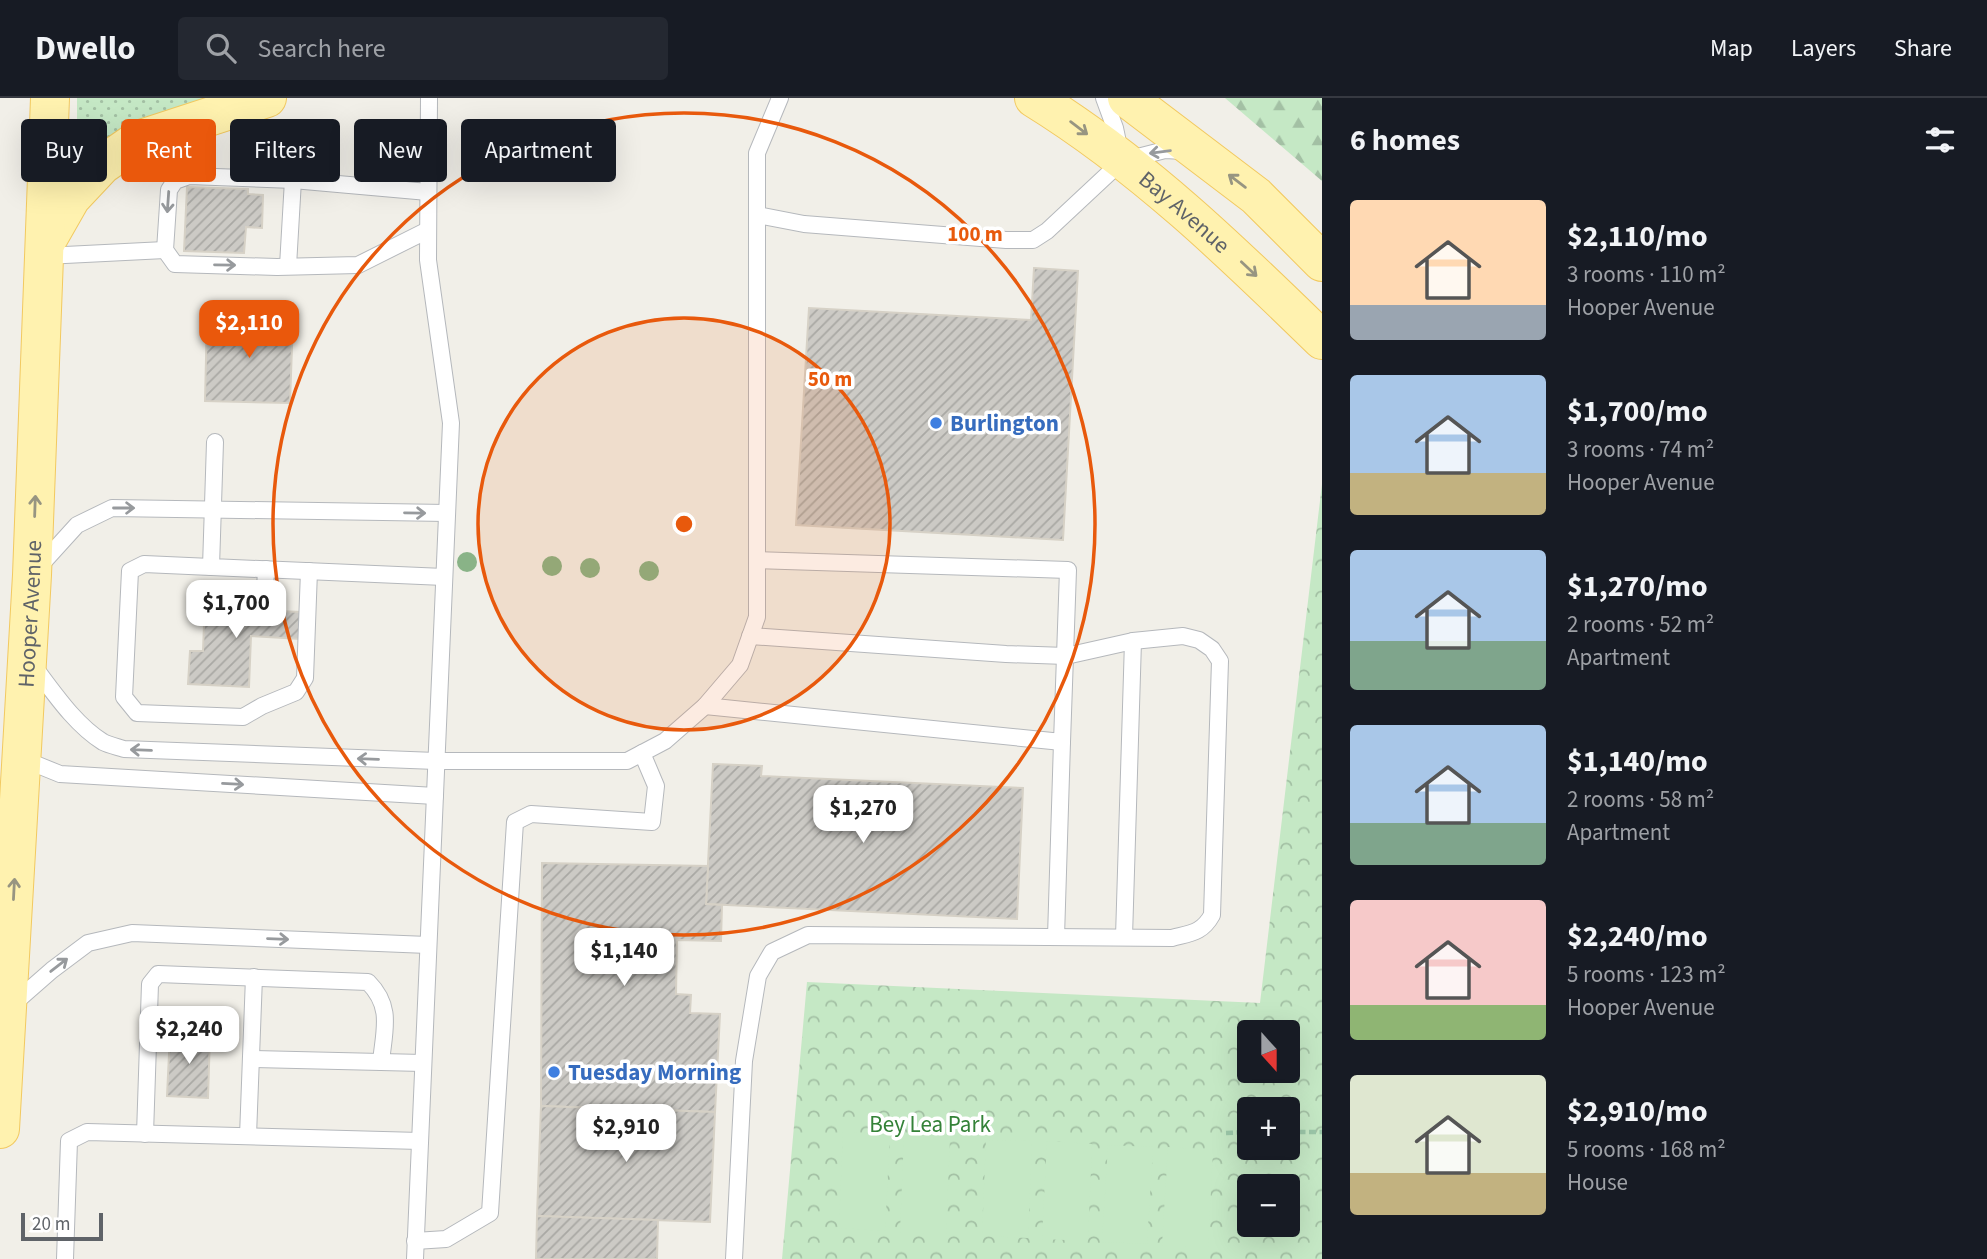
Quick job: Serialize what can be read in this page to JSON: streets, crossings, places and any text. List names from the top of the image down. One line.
{"streets":{"main road":["Bay Avenue","Hooper Avenue"]},"one_way":["Hooper Avenue"],"parks":["Bey Lea Park"],"places":["Burlington","Tuesday Morning"],"scale_bar":"20 m","north":"bottom","page":{"header":"Dwello","search":"Search here","nav":["Map","Layers","Share"],"heading":"6 homes","chip":["Buy","Rent","Filters","New","Apartment"],"list":[{"name":"$2,110/mo","note":"3 rooms · 110 m² · Hooper Avenue"},{"name":"$1,700/mo","note":"3 rooms · 74 m² · Hooper Avenue"},{"name":"$1,270/mo","note":"2 rooms · 52 m² · Apartment"},{"name":"$1,140/mo","note":"2 rooms · 58 m² · Apartment"},{"name":"$2,240/mo","note":"5 rooms · 123 m² · Hooper Avenue"},{"name":"$2,910/mo","note":"5 rooms · 168 m² · House"}],"price":["$2,110","$1,700","$1,270","$1,140","$2,240","$2,910"],"map_buttons":["+","−"],"scale":"20 m"},"rings":["100 m","50 m"]}
